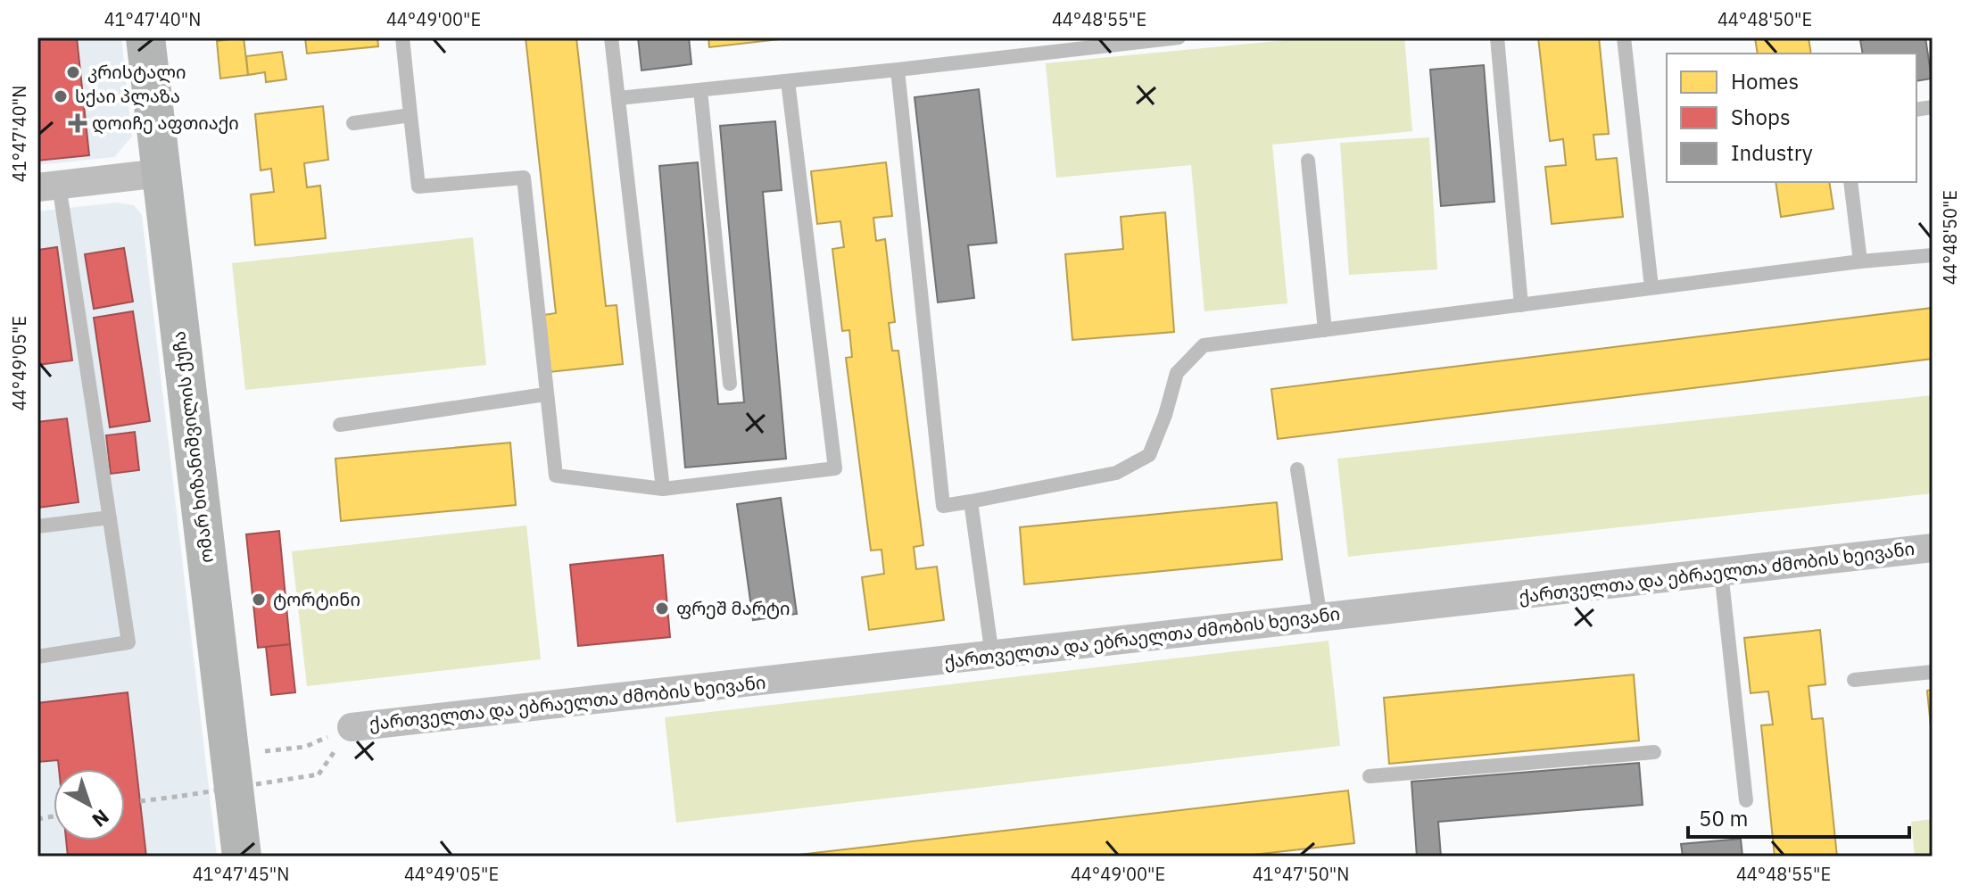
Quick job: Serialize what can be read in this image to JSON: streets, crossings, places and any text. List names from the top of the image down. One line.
{"streets":{"main road":["ომარ ხიზანიშვილის ქუჩა"],"street":["ქართველთა და ებრაელთა ძმობის ხეივანი"]},"places":{"other":["კრისტალი","სქაი პლაზა","ტორტინი","ფრეშ მარტი"],"health":["დოიჩე აფთიაქი"]},"legend":["Homes","Shops","Industry"],"scale_bar":"50 m","north":"bottom right","coordinates":["41°47'40\"N","44°49'00\"E","44°48'55\"E","44°48'50\"E","44°49'05\"E","41°47'45\"N","41°47'50\"N"]}
